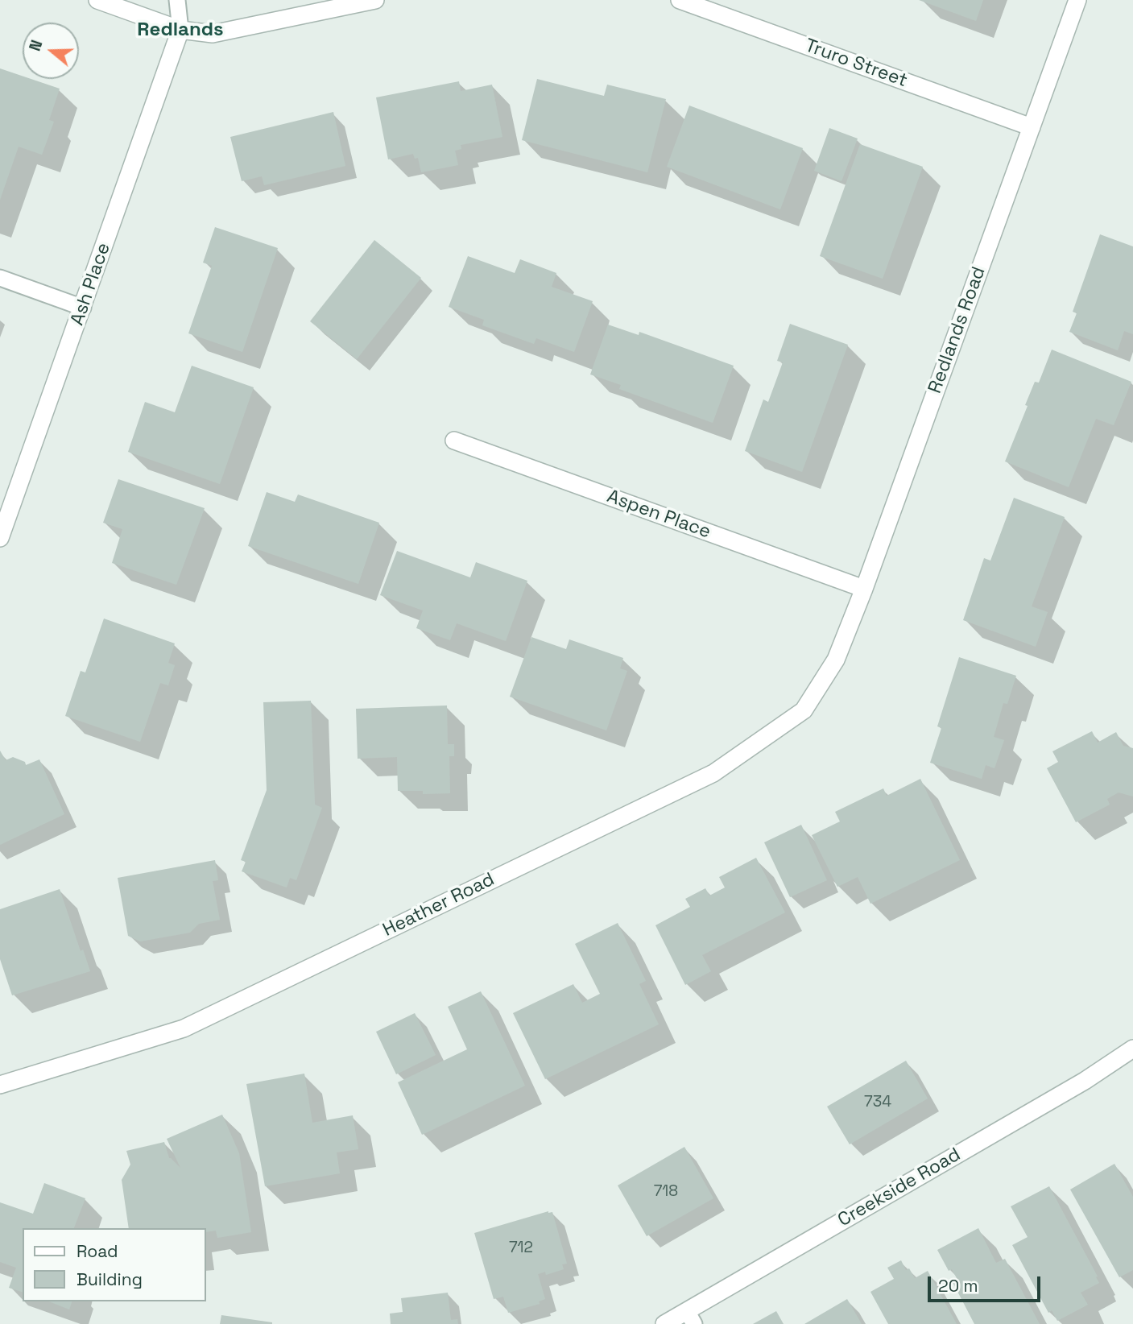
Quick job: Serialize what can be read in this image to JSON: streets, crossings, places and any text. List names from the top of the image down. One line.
{"streets":{"street":["Truro Street","Ash Place","Redlands Road","Aspen Place","Heather Road","Creekside Road"]},"crossings":[["Truro Street","Redlands Road"],["Redlands Road","Aspen Place"],["Redlands Road","Heather Road"]],"districts":["Redlands"],"house_numbers":["734","718","712"],"legend":["Road","Building"],"scale_bar":"20 m","north":"left"}
